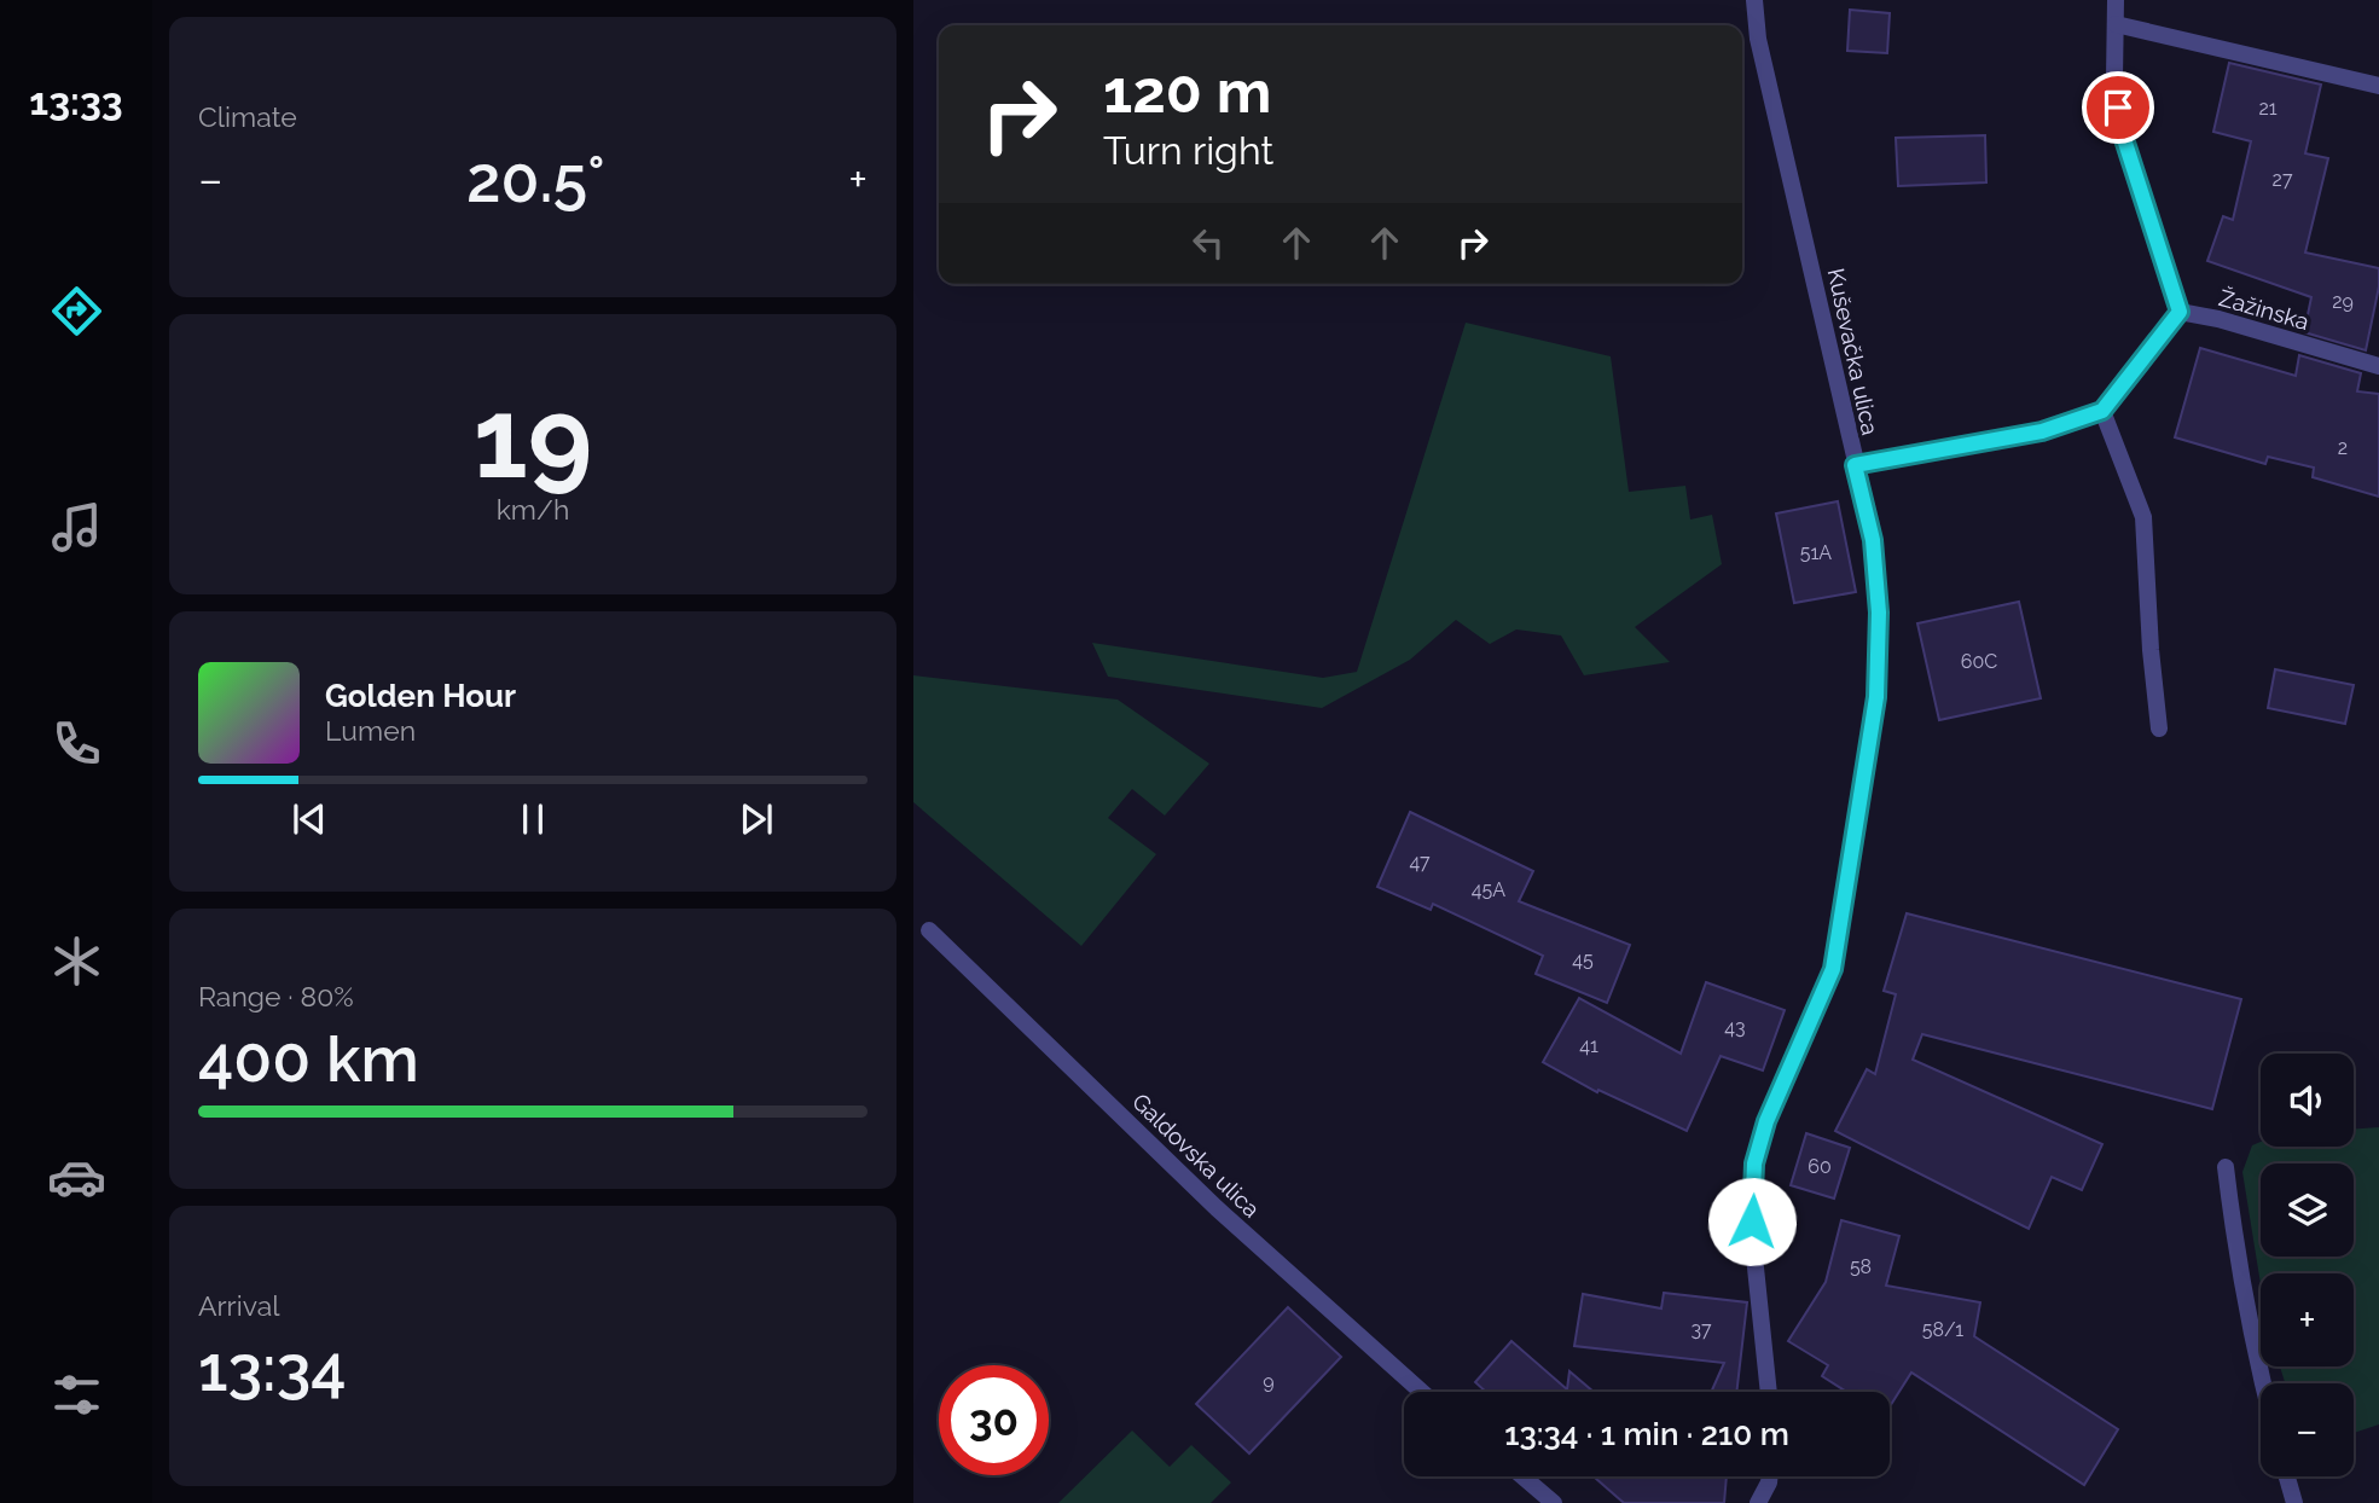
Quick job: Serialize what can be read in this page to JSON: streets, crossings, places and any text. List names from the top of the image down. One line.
{"streets":{"street":["Žažinska","Kuševačka ulica","Galdovska ulica"]},"house_numbers":["21","27","29","2","51A","60C","47","45A","45","43","41","60","58","37","58/1","9"],"page":{"tabs":"13:33","tile":["Climate",["19","km/h"],["Range · 80%","400 km"],["Arrival","13:34"]],"turn":["120 m","Turn right"],"heat":["−","20.5°","+"],"song":["Golden Hour","Lumen"],"map_buttons":["+","−"],"limit":"30","trip":"13:34 · 1 min · 210 m"}}
